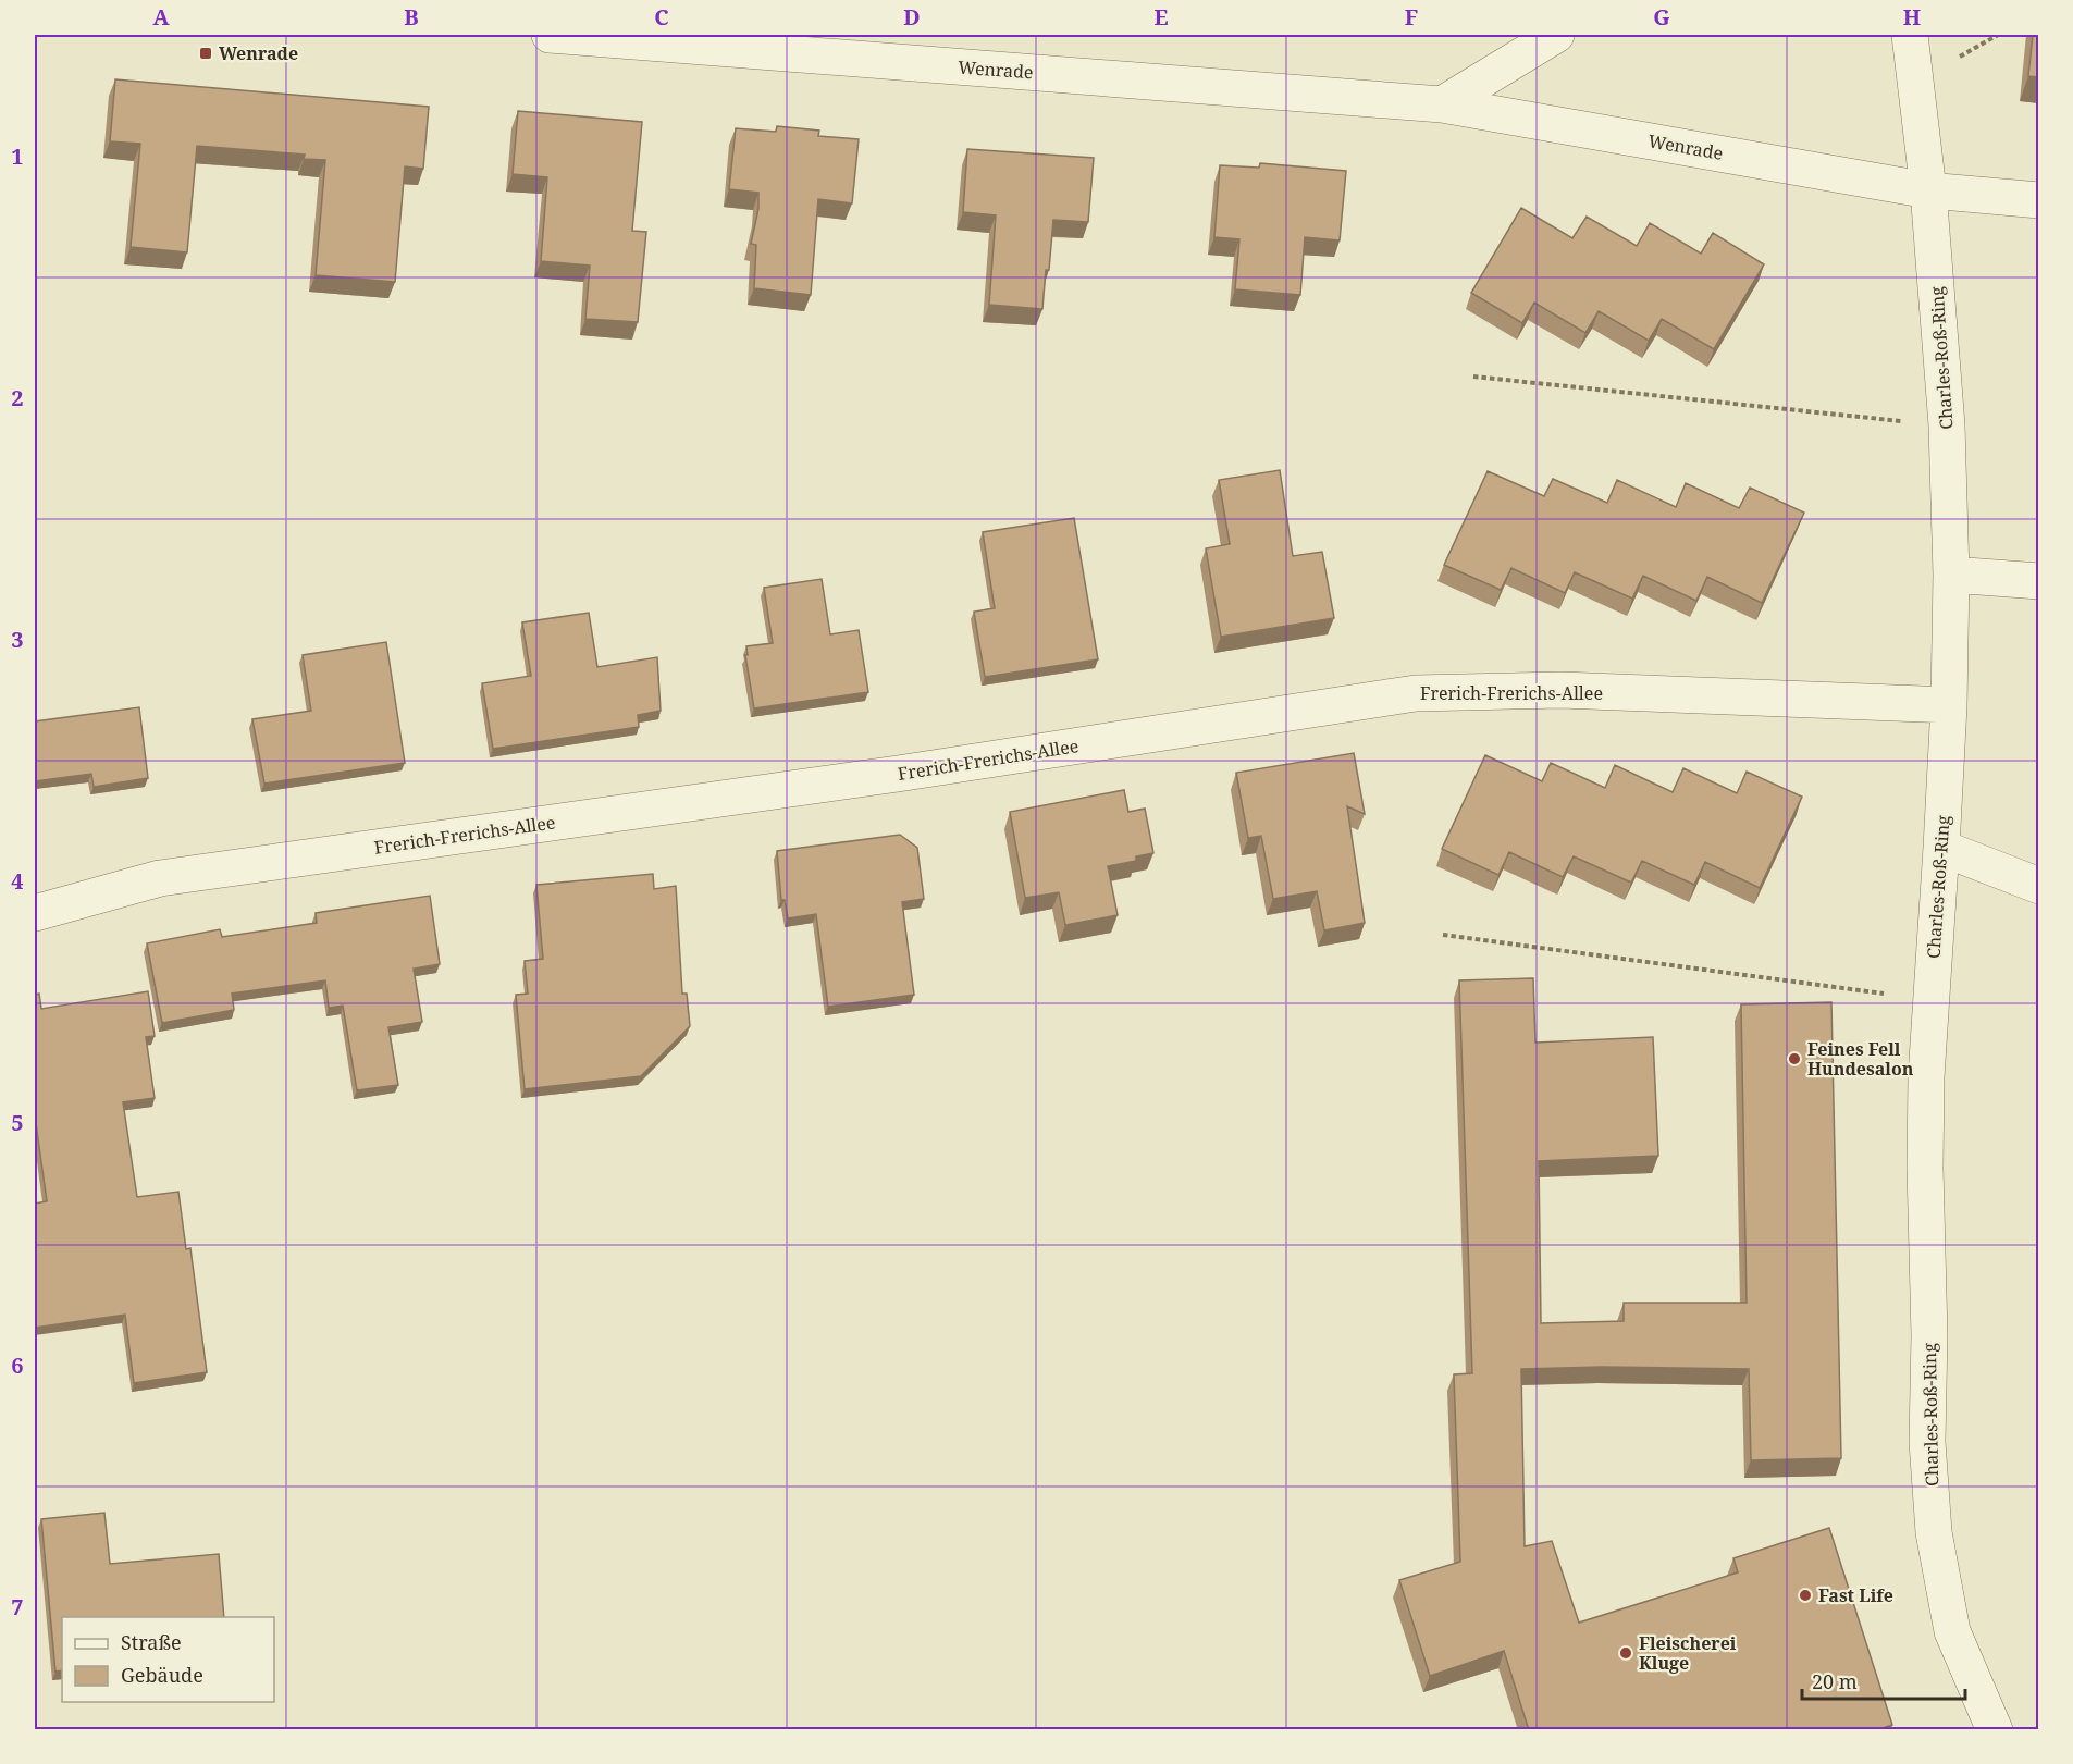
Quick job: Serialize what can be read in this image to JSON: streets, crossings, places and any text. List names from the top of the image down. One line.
{"streets":{"street":["Wenrade","Charles-Roß-Ring","Frerich-Frerichs-Allee"]},"crossings":[["Wenrade","Charles-Roß-Ring"],["Charles-Roß-Ring","Frerich-Frerichs-Allee"]],"places":{"transit":["Wenrade"],"other":["Feines Fell Hundesalon","Fast Life","Fleischerei Kluge"]},"legend":["Straße","Gebäude"],"scale_bar":"20 m","grid":{"columns":["A","B","C","D","E","F","G","H"],"rows":["1","2","3","4","5","6","7"]}}
